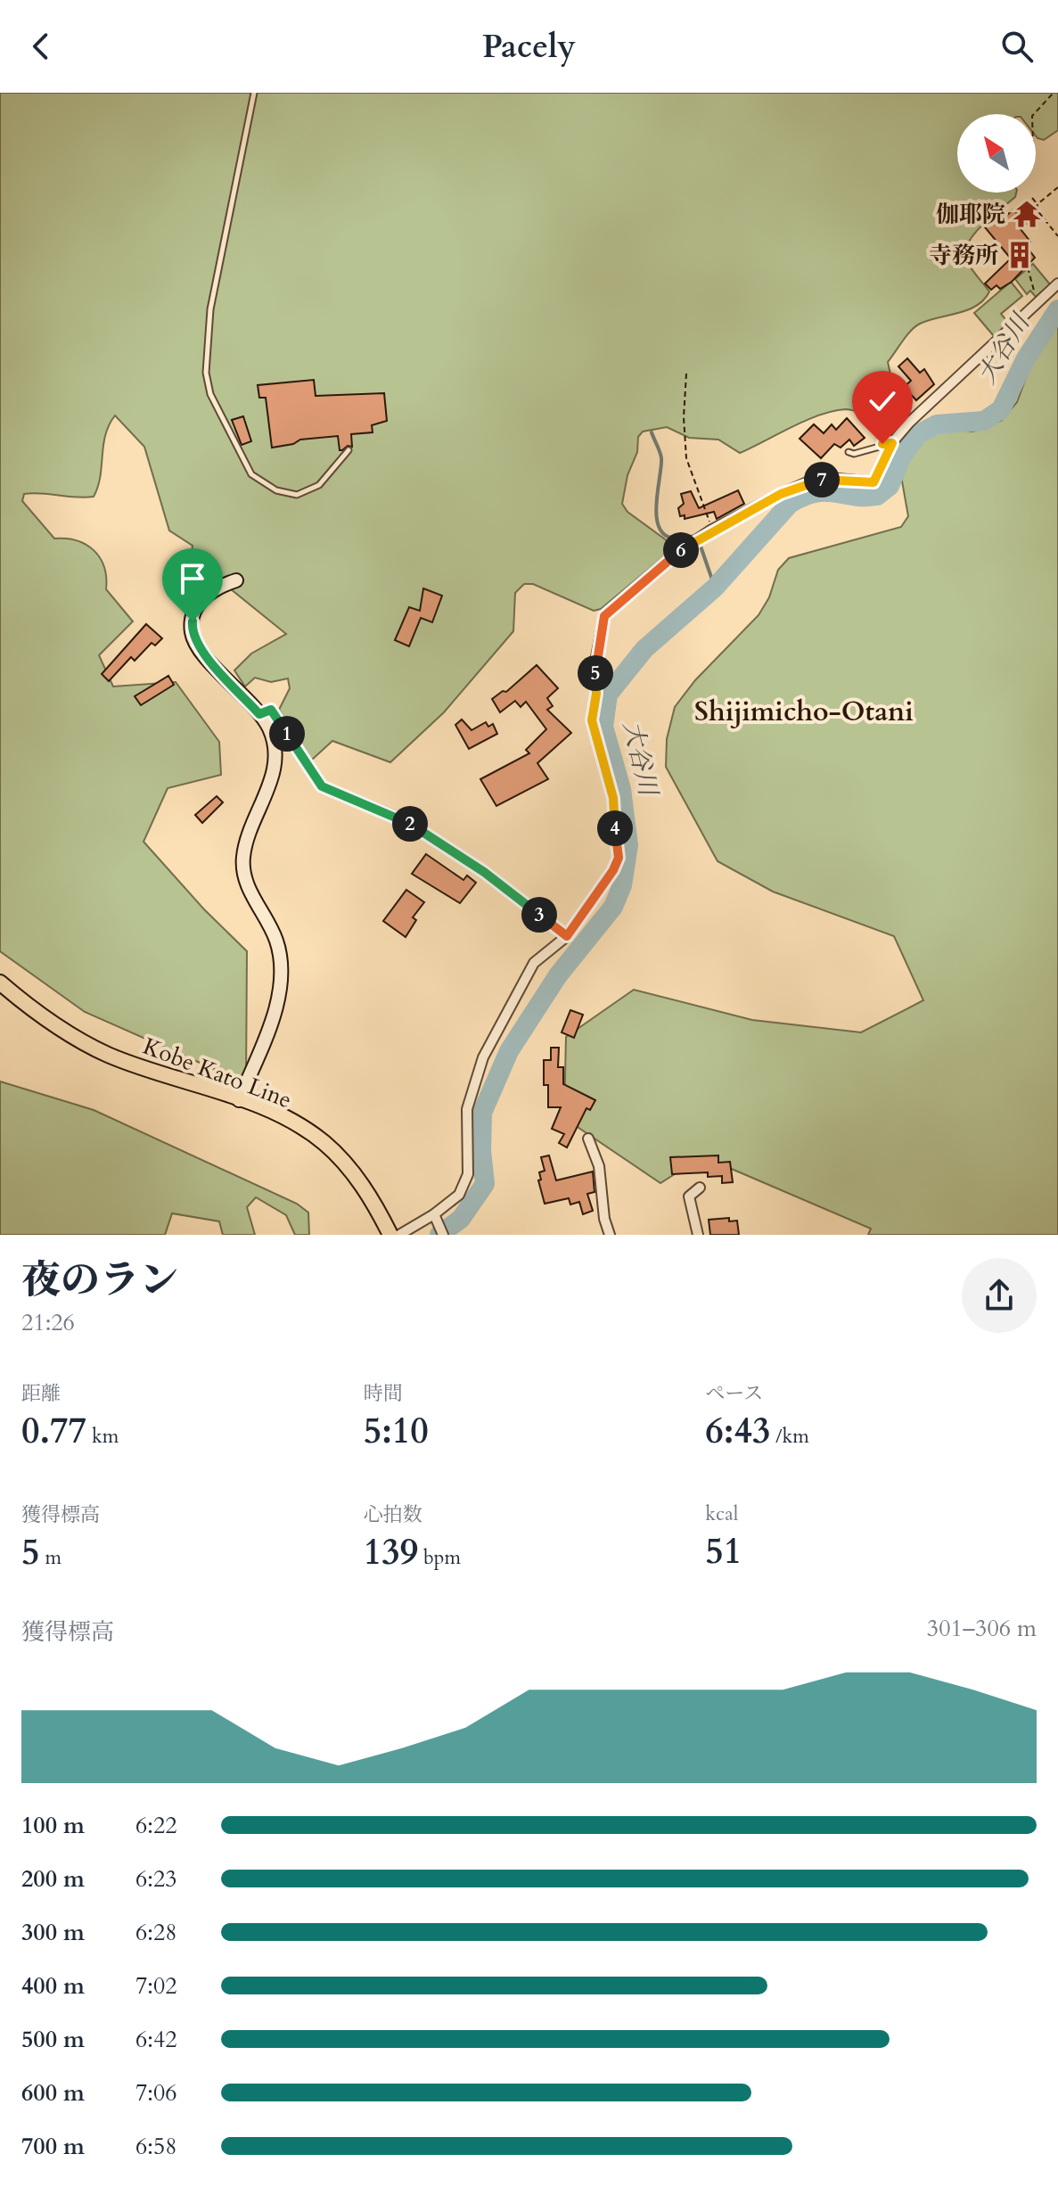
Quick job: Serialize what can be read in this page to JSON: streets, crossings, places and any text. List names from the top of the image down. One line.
{"streets":{"main road":["Kobe Kato Line"]},"districts":["Shijimicho-Otani"],"water":["大谷川"],"places":{"temple":["伽耶院"],"building":["寺務所"]},"north":"top left","page":{"header":"Pacely","pins":["7","6","5","1","2","4","3"],"heading":["夜のラン","21:26"],"stats":[["距離","0.77 km"],["時間","5:10"],["ペース","6:43 /km"],["獲得標高","5 m"],["心拍数","139 bpm"],["kcal","51"]],"chart":["獲得標高","301–306 m"],"list":[{"name":"100 m","note":"6:22"},{"name":"200 m","note":"6:23"},{"name":"300 m","note":"6:28"},{"name":"400 m","note":"7:02"},{"name":"500 m","note":"6:42"},{"name":"600 m","note":"7:06"},{"name":"700 m","note":"6:58"}]}}
